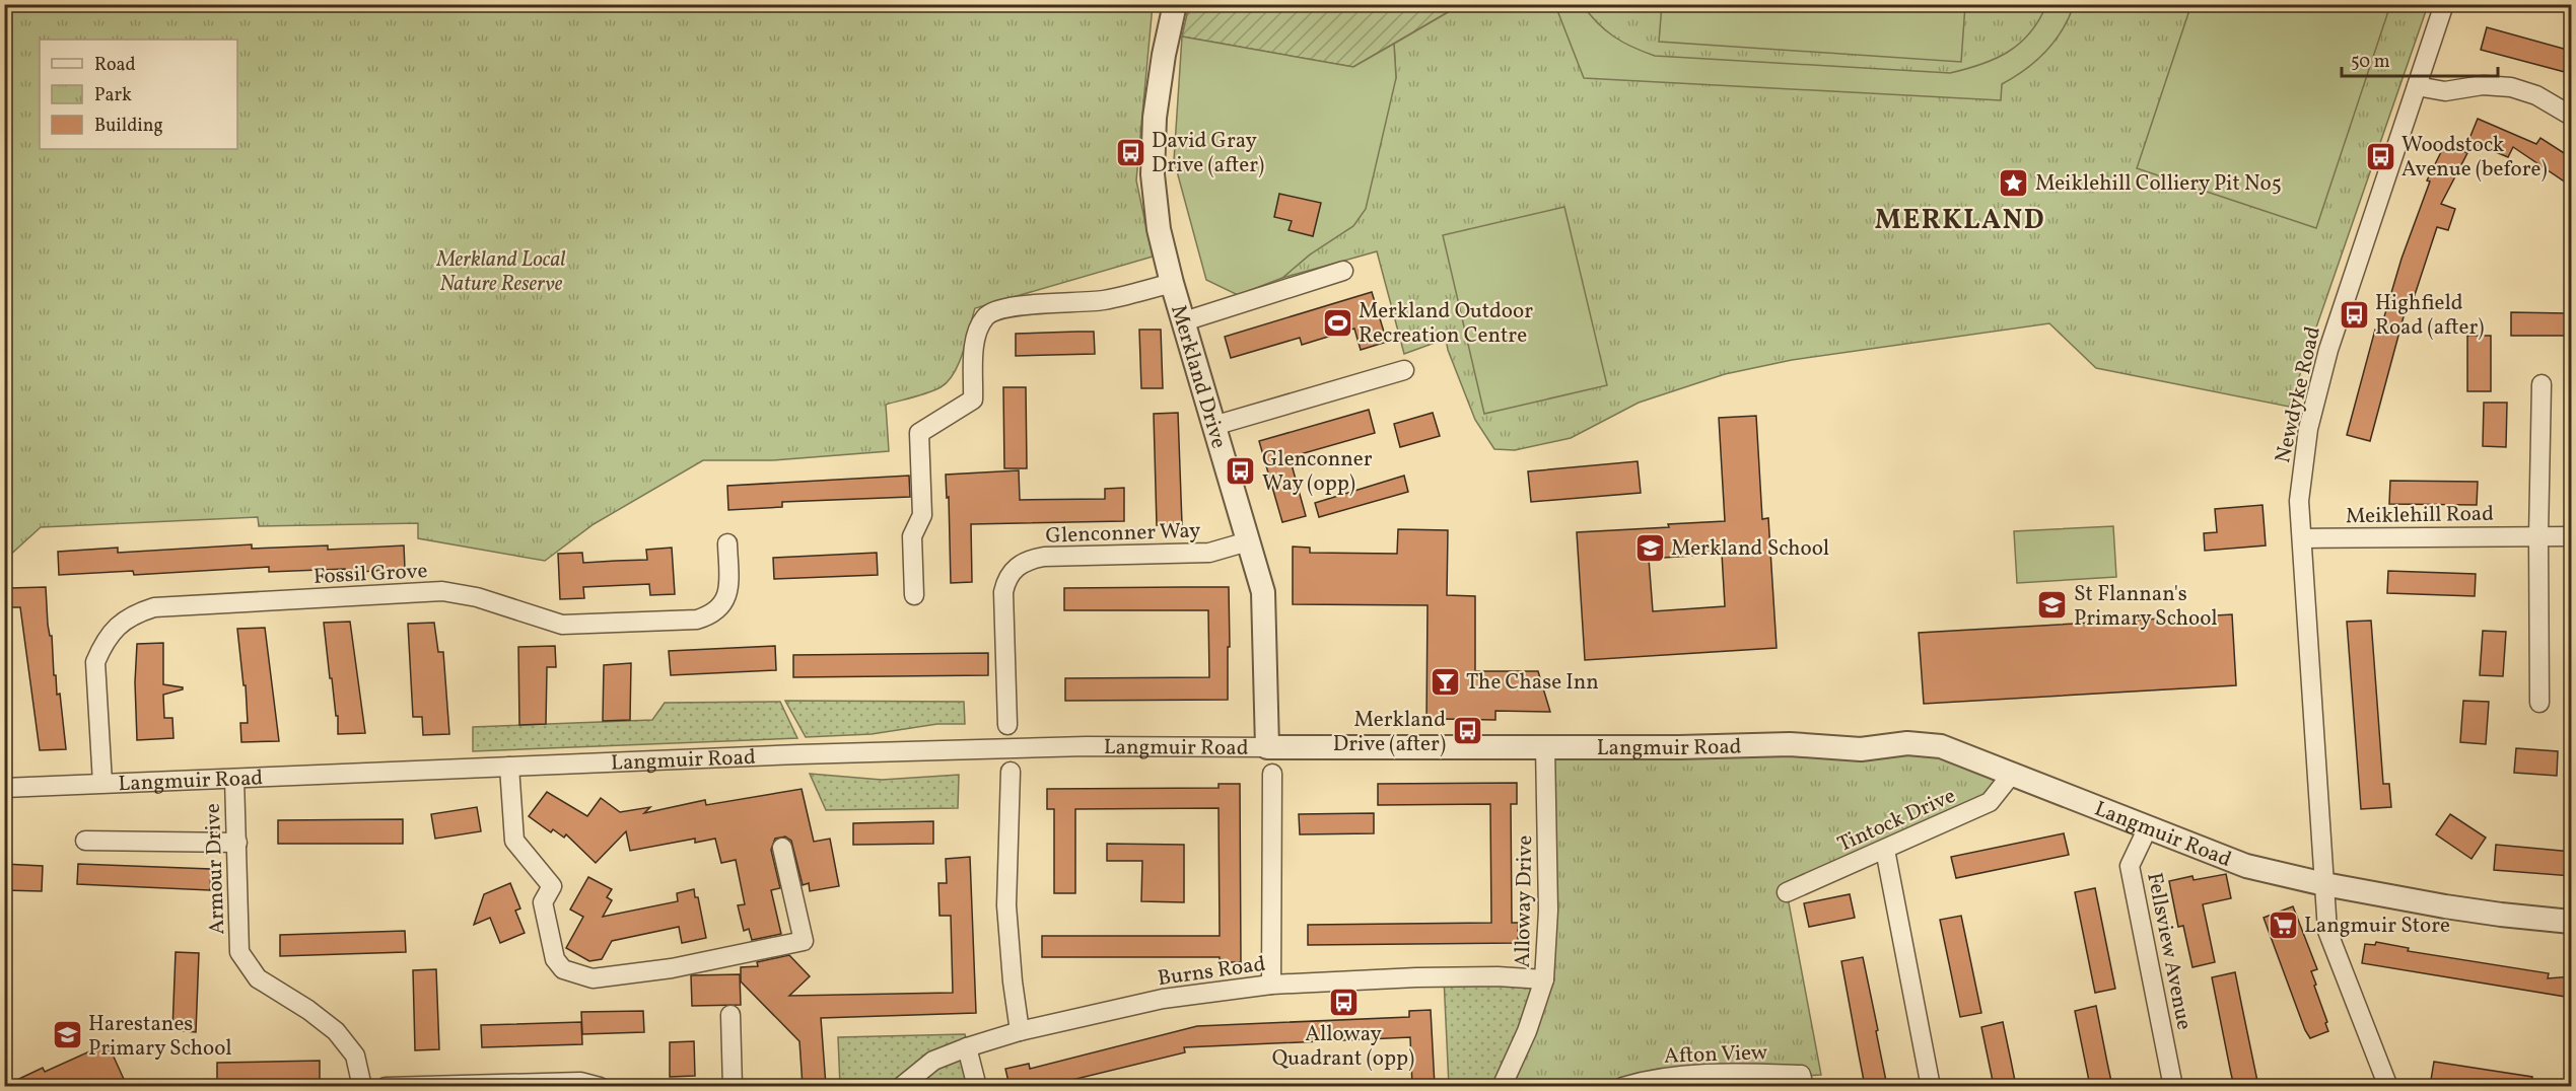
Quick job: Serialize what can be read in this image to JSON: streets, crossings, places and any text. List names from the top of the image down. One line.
{"streets":{"street":["Merkland Drive","Newdyke Road","Meiklehill Road","Glenconner Way","Fossil Grove","Langmuir Road","Tintock Drive","Armour Drive","Alloway Drive","Fellsview Avenue","Burns Road","Afton View"]},"crossings":[["Merkland Drive","Glenconner Way"],["Merkland Drive","Langmuir Road"],["Newdyke Road","Meiklehill Road"],["Newdyke Road","Langmuir Road"],["Fossil Grove","Langmuir Road"],["Langmuir Road","Tintock Drive"],["Langmuir Road","Armour Drive"],["Langmuir Road","Alloway Drive"],["Langmuir Road","Fellsview Avenue"],["Alloway Drive","Burns Road"]],"districts":["MERKLAND"],"parks":["Merkland Local Nature Reserve"],"places":{"bus stop":["David Gray Drive (after)","Woodstock Avenue (before)","Highfield Road (after)","Glenconner Way (opp)","Merkland Drive (after)","Alloway Quadrant (opp)"],"place":["Meiklehill Colliery Pit No5"],"sports":["Merkland Outdoor Recreation Centre"],"school or university":["Merkland School","St Flannan's Primary School","Harestanes Primary School"],"bar":["The Chase Inn"],"supermarket":["Langmuir Store"]},"legend":["Road","Park","Building"],"scale_bar":"50 m"}
